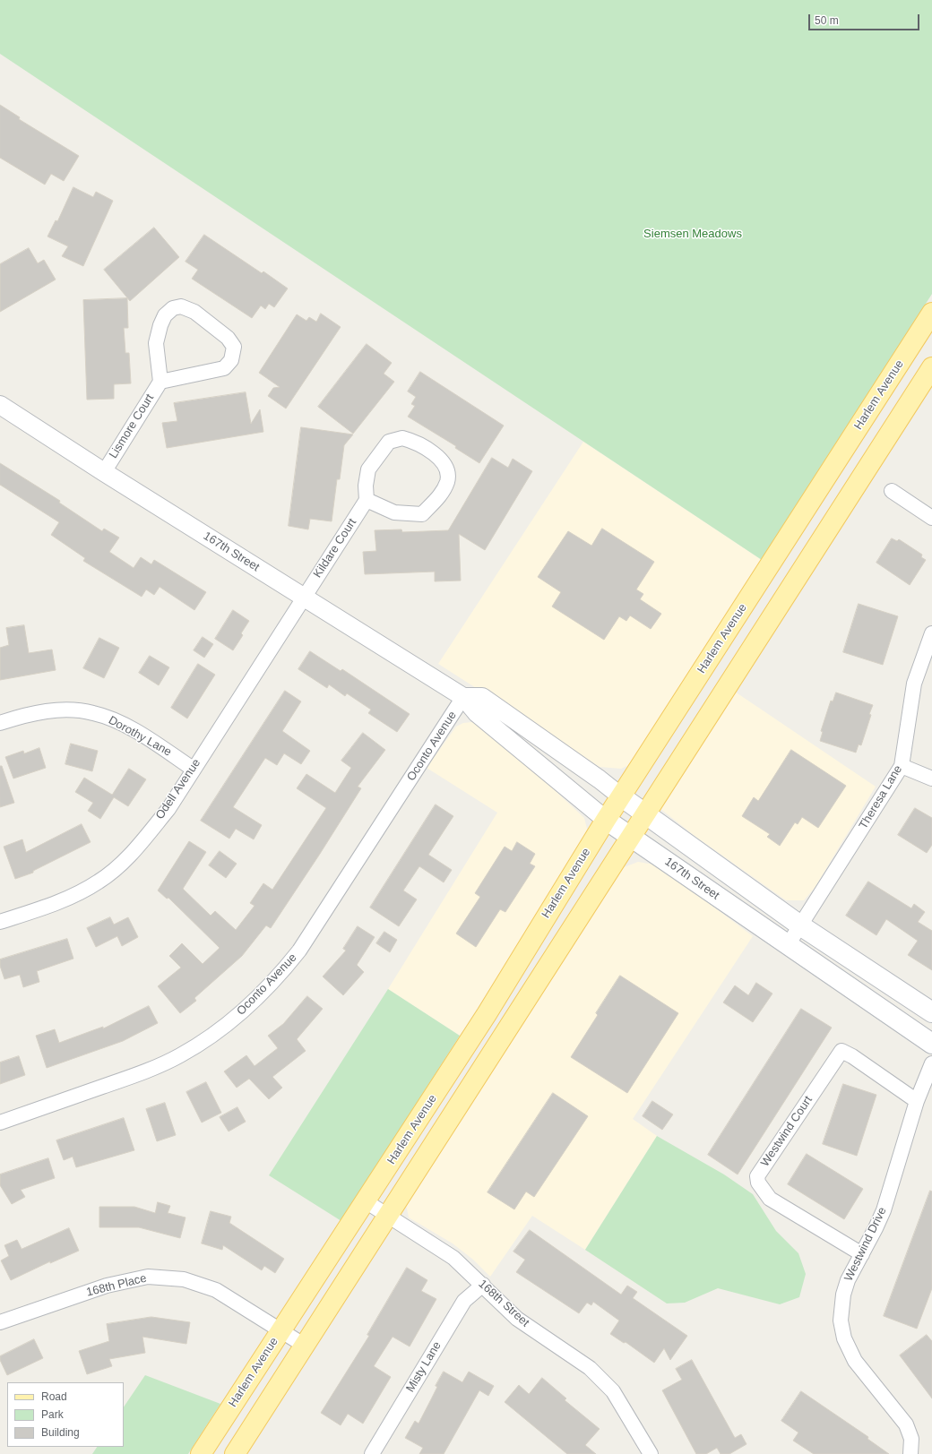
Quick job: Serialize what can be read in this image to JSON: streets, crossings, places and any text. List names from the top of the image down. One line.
{"streets":{"main road":["Harlem Avenue","167th Street"],"street":["Lismore Court","Kildare Court","Dorothy Lane","Oconto Avenue","Odell Avenue","Theresa Lane","Westwind Court","Westwind Drive","168th Place","168th Street","Misty Lane"]},"crossings":[["Harlem Avenue","167th Street"],["Harlem Avenue","168th Place"],["Harlem Avenue","168th Street"],["Lismore Court","167th Street"],["Kildare Court","167th Street"],["Kildare Court","Odell Avenue"],["167th Street","Oconto Avenue"],["167th Street","Odell Avenue"],["167th Street","Theresa Lane"],["Dorothy Lane","Odell Avenue"],["Westwind Court","Westwind Drive"],["168th Street","Misty Lane"]],"parks":["Siemsen Meadows"],"legend":["Road","Park","Building"],"scale_bar":"50 m"}
